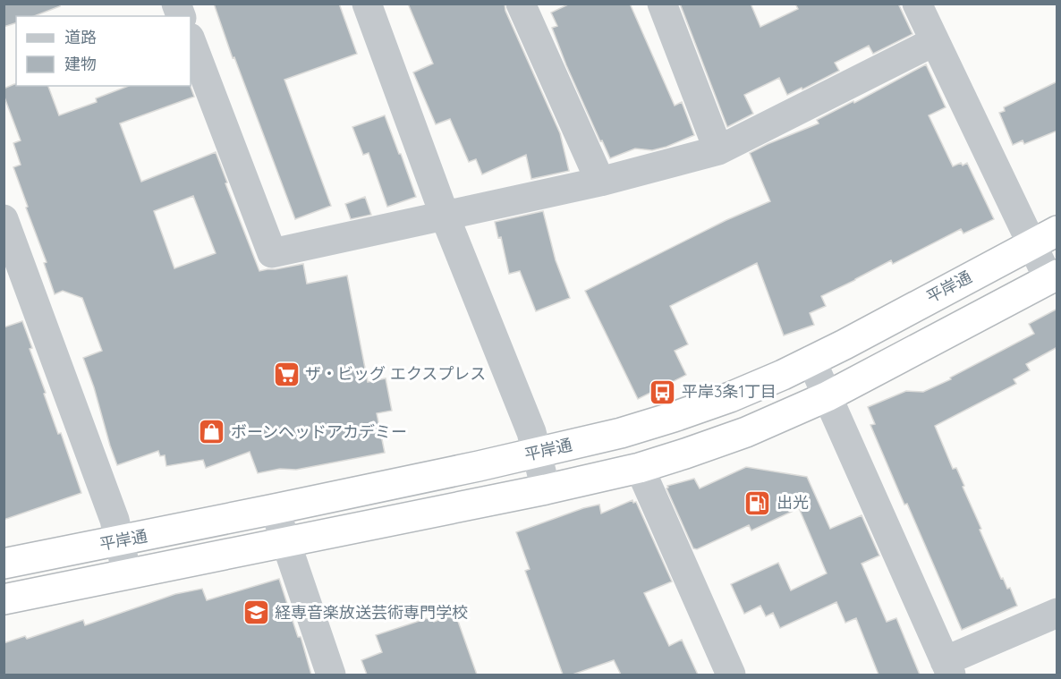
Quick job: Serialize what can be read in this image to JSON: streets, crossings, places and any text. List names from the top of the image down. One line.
{"streets":{"highway":["平岸通"]},"places":{"supermarket":["ザ・ビッグ エクスプレス"],"bus stop":["平岸3条1丁目"],"shop":["ボーンヘッドアカデミー"],"fuel station":["出光"],"school or university":["経専音楽放送芸術専門学校"]},"legend":["道路","建物"]}
